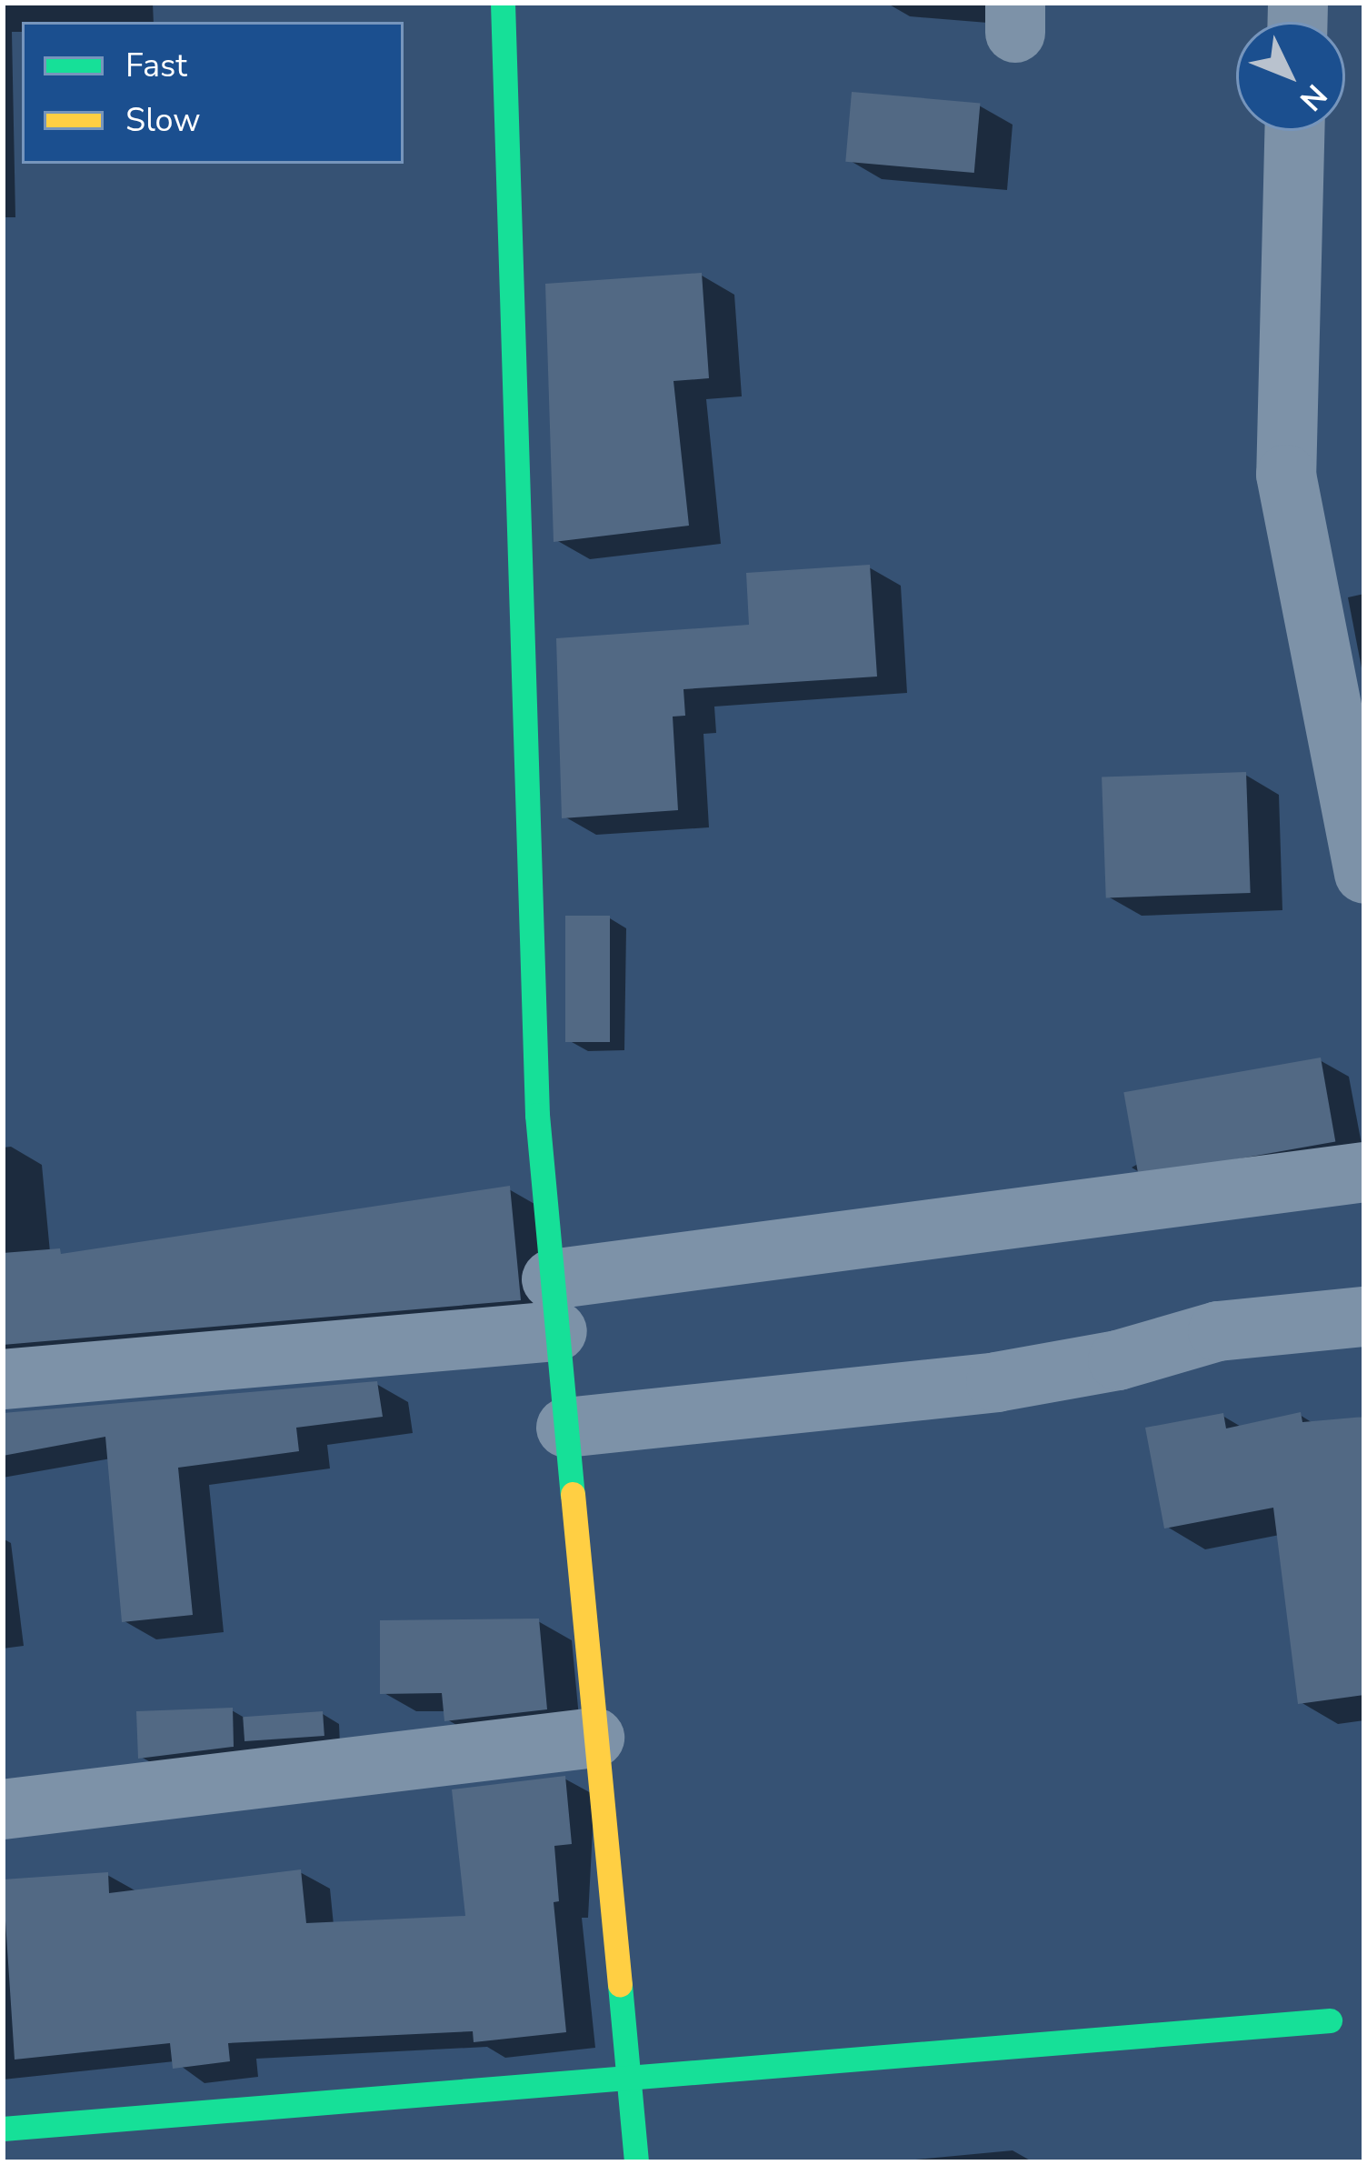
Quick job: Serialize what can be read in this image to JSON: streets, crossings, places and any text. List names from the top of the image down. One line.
{"legend":["Fast","Slow"],"north":"bottom right"}
